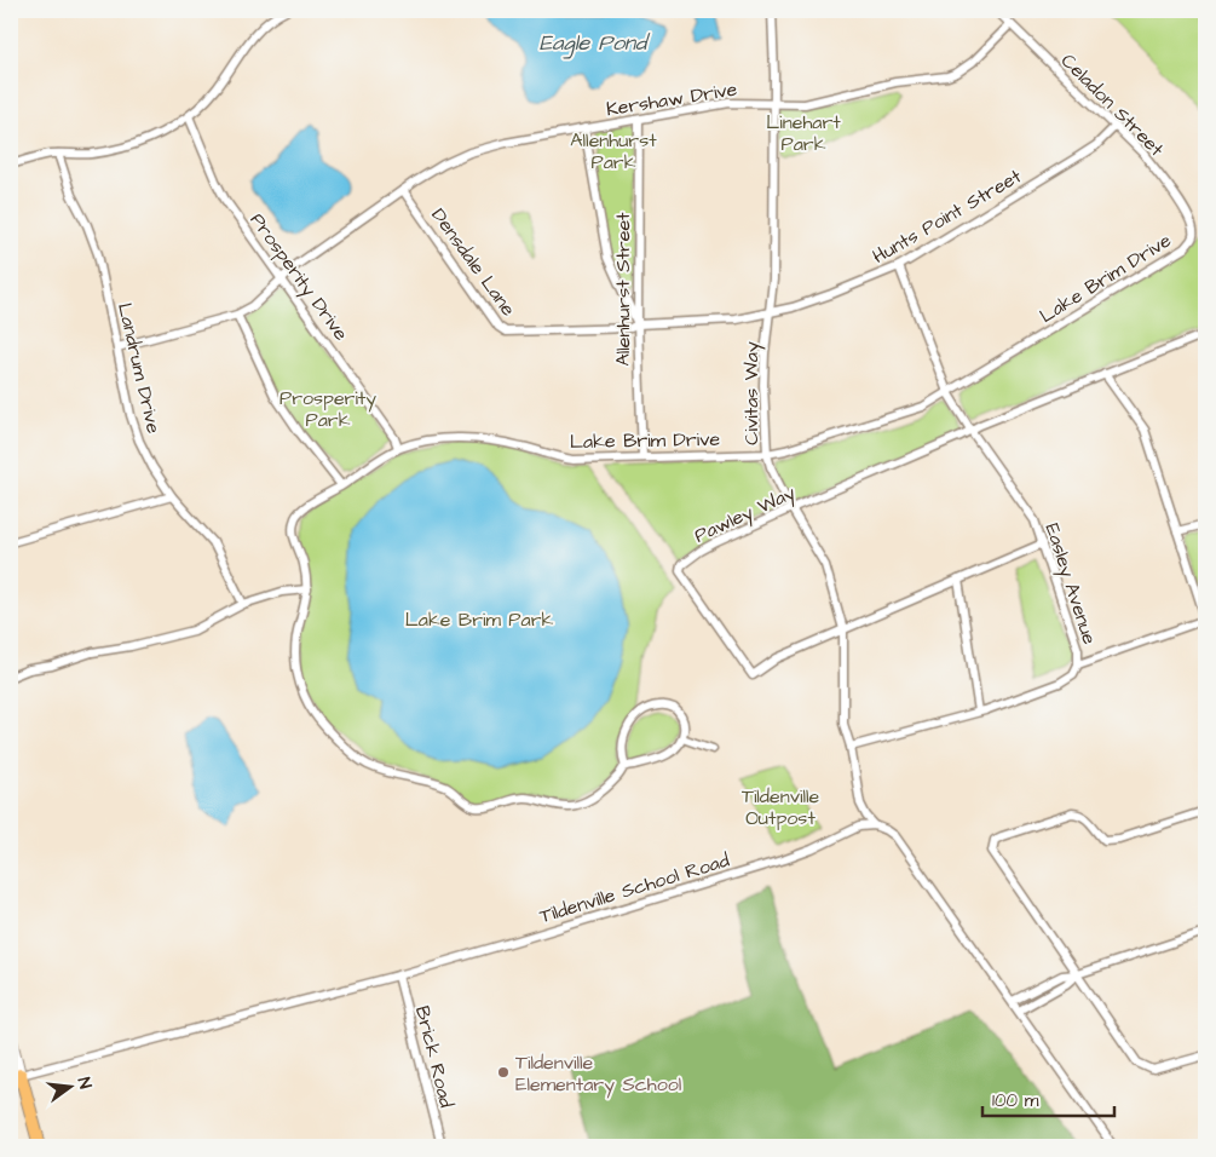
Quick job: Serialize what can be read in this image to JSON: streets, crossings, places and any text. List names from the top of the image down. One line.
{"streets":{"street":["Kershaw Drive","Celadon Street","Hunts Point Street","Densdale Lane","Prosperity Drive","Lake Brim Drive","Allenhurst Street","Landrum Drive","Civitas Way","Pawley Way","Easley Avenue","Tildenville School Road","Brick Road"]},"crossings":[["Kershaw Drive","Celadon Street"],["Kershaw Drive","Densdale Lane"],["Kershaw Drive","Prosperity Drive"],["Kershaw Drive","Allenhurst Street"],["Kershaw Drive","Civitas Way"],["Celadon Street","Hunts Point Street"],["Celadon Street","Lake Brim Drive"],["Hunts Point Street","Densdale Lane"],["Hunts Point Street","Allenhurst Street"],["Hunts Point Street","Civitas Way"],["Hunts Point Street","Easley Avenue"],["Densdale Lane","Allenhurst Street"],["Prosperity Drive","Lake Brim Drive"],["Lake Brim Drive","Allenhurst Street"],["Lake Brim Drive","Civitas Way"],["Lake Brim Drive","Easley Avenue"],["Civitas Way","Pawley Way"],["Civitas Way","Easley Avenue"],["Civitas Way","Tildenville School Road"],["Pawley Way","Easley Avenue"],["Tildenville School Road","Brick Road"]],"water":["Eagle Pond"],"parks":["Linehart Park","Allenhurst Park","Prosperity Park","Lake Brim Park","Tildenville Outpost"],"places":["Tildenville Elementary School"],"scale_bar":"100 m","north":"right"}
